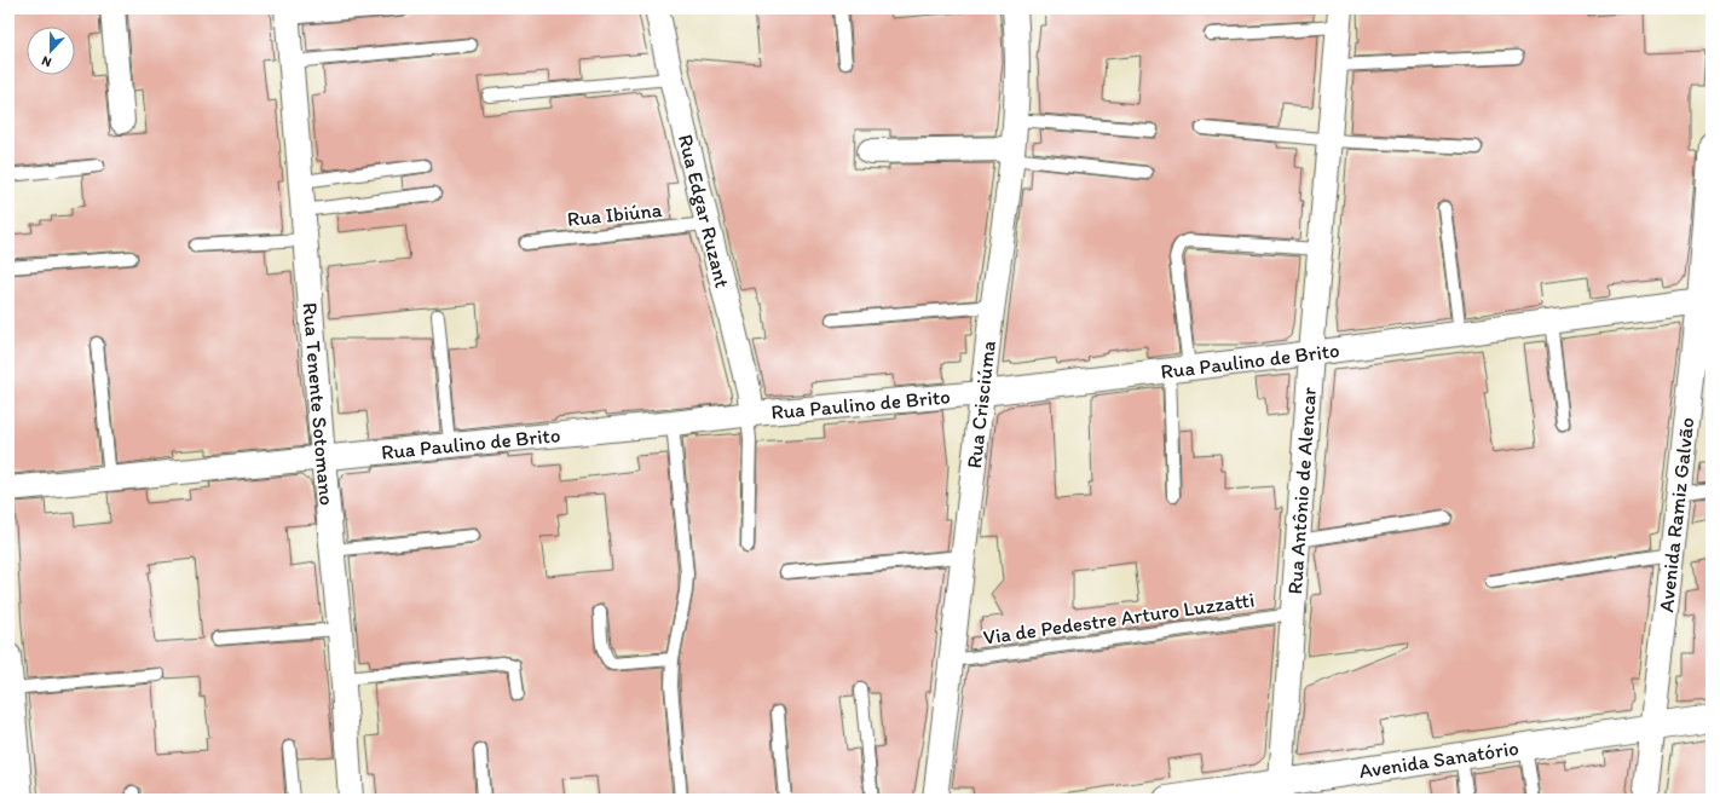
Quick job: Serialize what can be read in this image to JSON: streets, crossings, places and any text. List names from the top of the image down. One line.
{"streets":{"street":["Rua Edgar Ruzant","Rua Paulino de Brito","Rua Tenente Sotomano","Rua Crisciúma","Rua Antônio de Alencar","Avenida Ramiz Galvão","Avenida Sanatório"],"lane":["Rua Ibiúna","Via de Pedestre Arturo Luzzatti"]},"crossings":[["Rua Edgar Ruzant","Rua Ibiúna"],["Rua Edgar Ruzant","Rua Paulino de Brito"],["Rua Paulino de Brito","Rua Tenente Sotomano"],["Rua Paulino de Brito","Rua Crisciúma"],["Rua Paulino de Brito","Rua Antônio de Alencar"],["Rua Paulino de Brito","Avenida Ramiz Galvão"],["Rua Crisciúma","Via de Pedestre Arturo Luzzatti"],["Rua Antônio de Alencar","Via de Pedestre Arturo Luzzatti"],["Rua Antônio de Alencar","Avenida Sanatório"],["Avenida Ramiz Galvão","Avenida Sanatório"]],"north":"bottom"}
